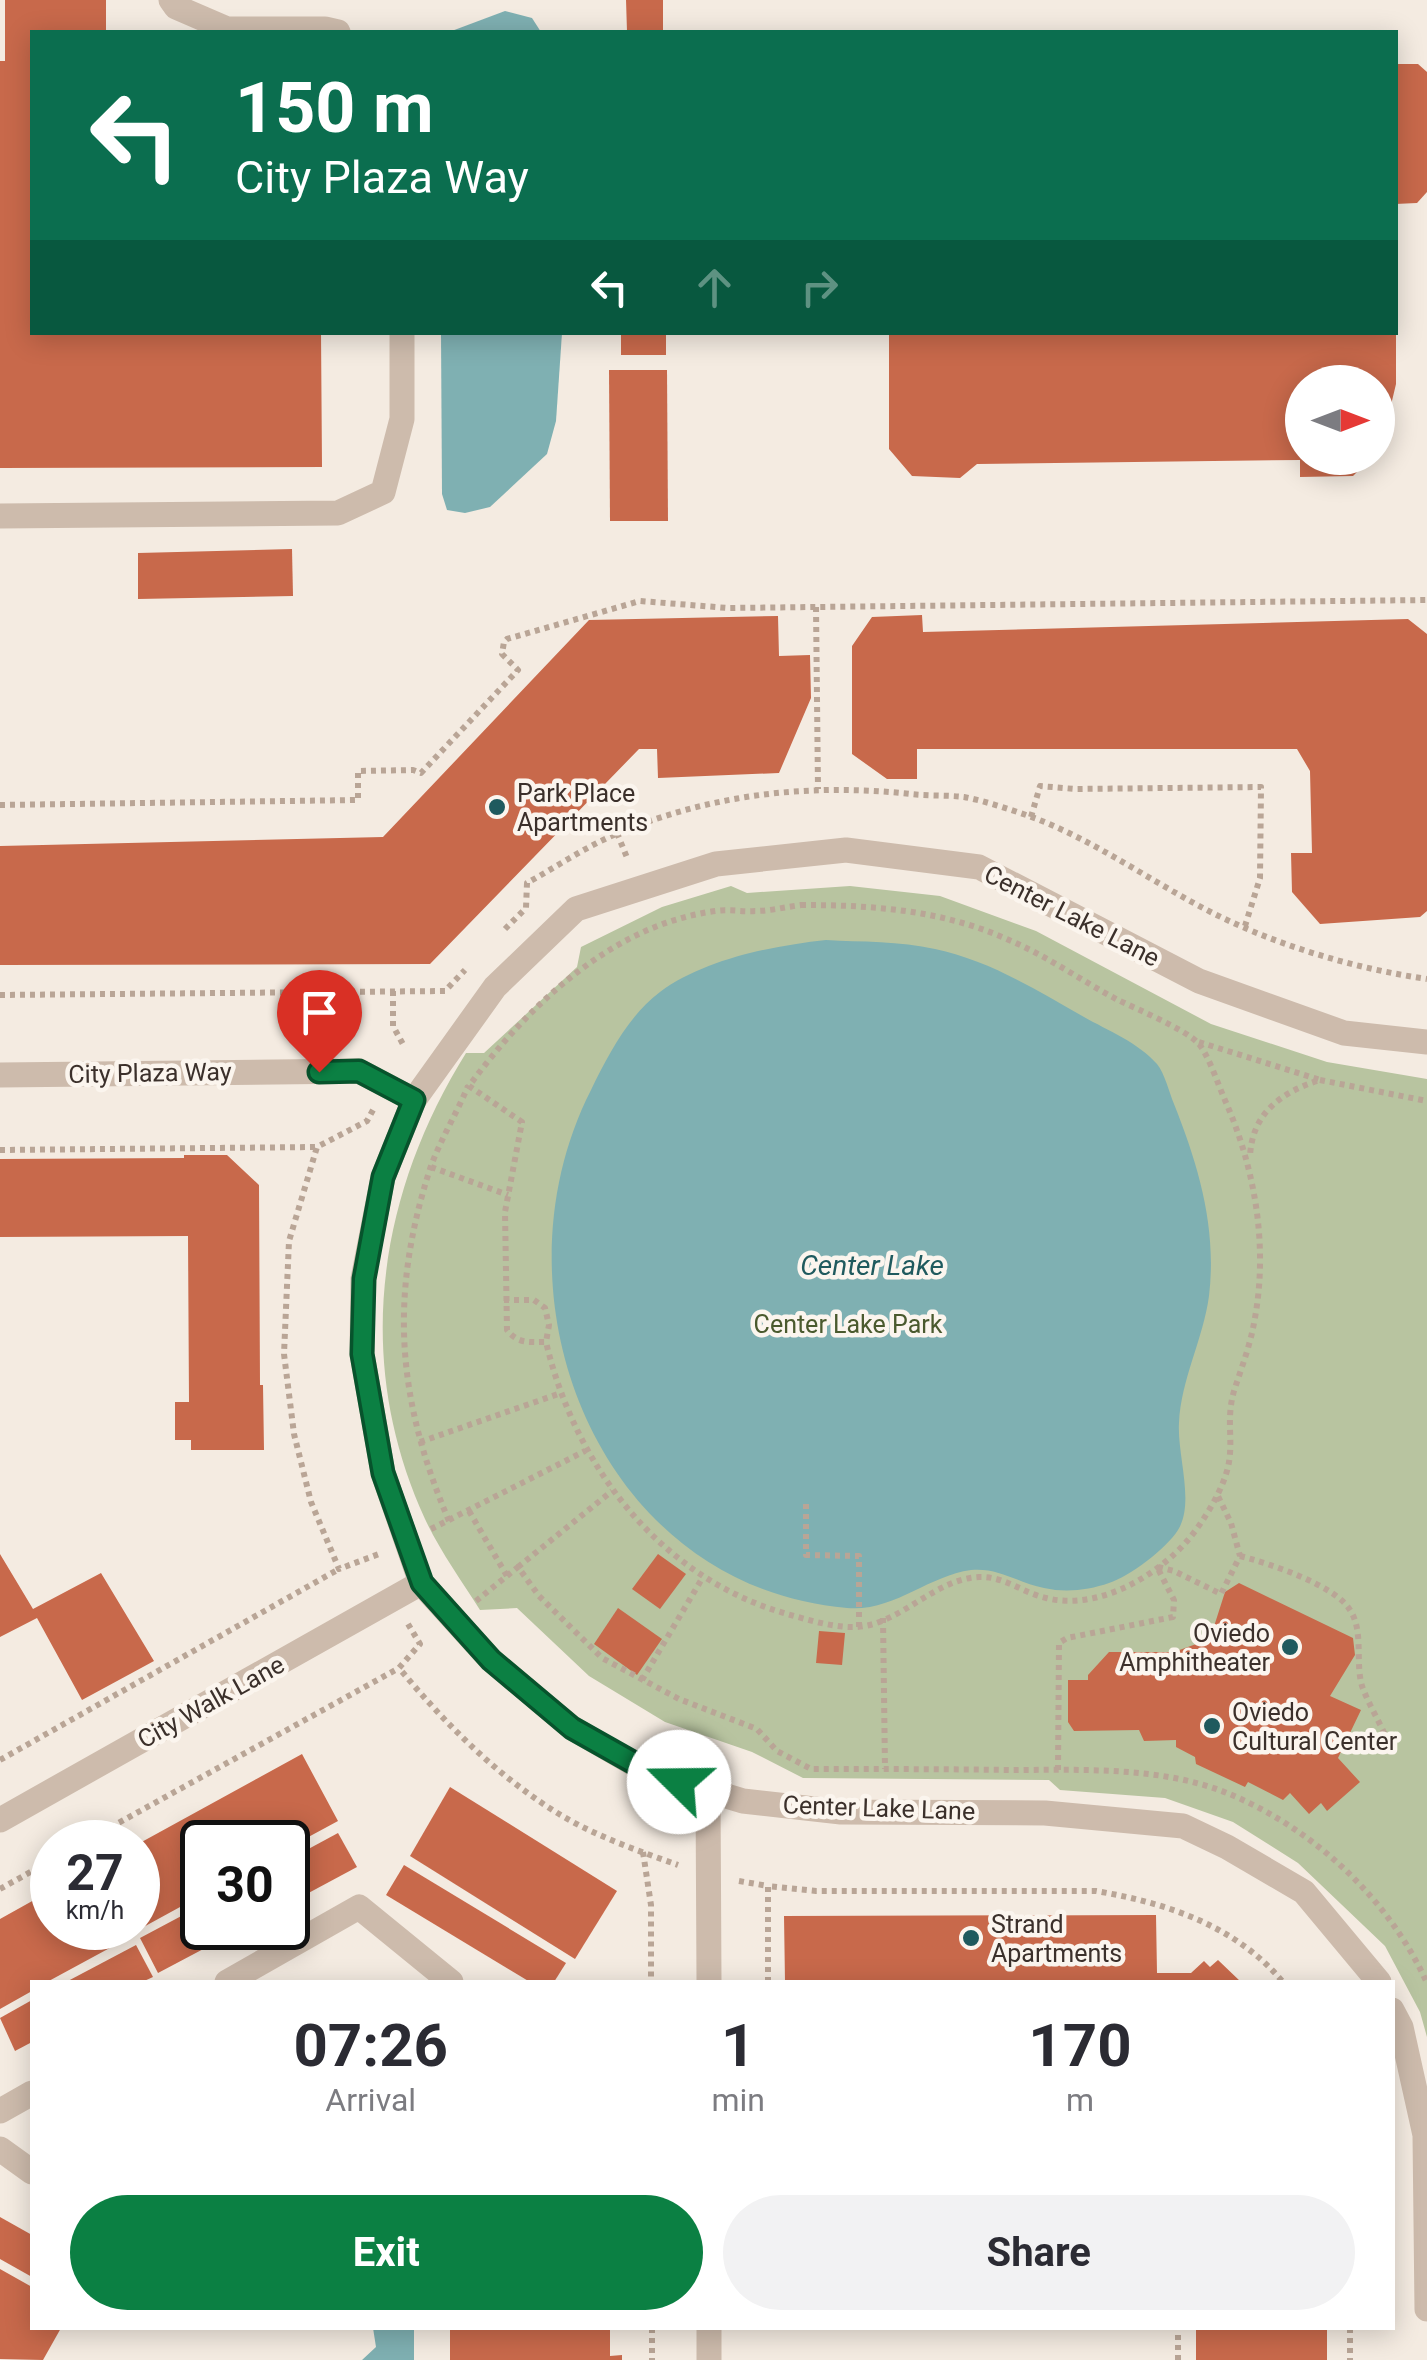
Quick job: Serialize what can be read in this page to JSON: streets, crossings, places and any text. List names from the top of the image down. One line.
{"streets":{"street":["Center Lake Lane","City Plaza Way","City Walk Lane"]},"crossings":[["Center Lake Lane","City Plaza Way"],["Center Lake Lane","City Walk Lane"]],"water":["Center Lake"],"parks":["Center Lake Park"],"places":["Park Place Apartments","Oviedo Amphitheater","Oviedo Cultural Center","Strand Apartments"],"north":"right","page":{"turn":["150 m","City Plaza Way"],"speed":"27 km/h","limit":"30","eta":["07:26","Arrival","1","min","170","m"],"buttons":["Exit","Share"]}}
